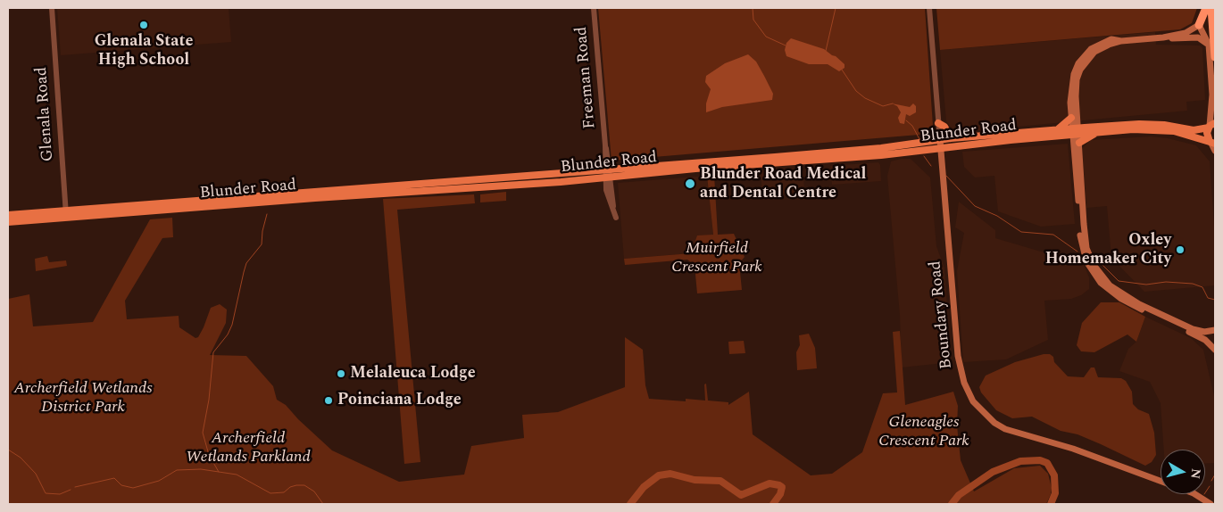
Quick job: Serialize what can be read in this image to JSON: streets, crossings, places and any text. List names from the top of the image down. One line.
{"streets":{"main road":["Blunder Road","Boundary Road"],"street":["Freeman Road","Glenala Road"]},"crossings":[["Freeman Road","Blunder Road"],["Glenala Road","Blunder Road"],["Blunder Road","Boundary Road"]],"parks":["Muirfield Crescent Park","Archerfield Wetlands District Park","Gleneagles Crescent Park","Archerfield Wetlands Parkland"],"places":["Glenala State High School","Blunder Road Medical and Dental Centre","Oxley Homemaker City","Melaleuca Lodge","Poinciana Lodge"],"north":"right"}
